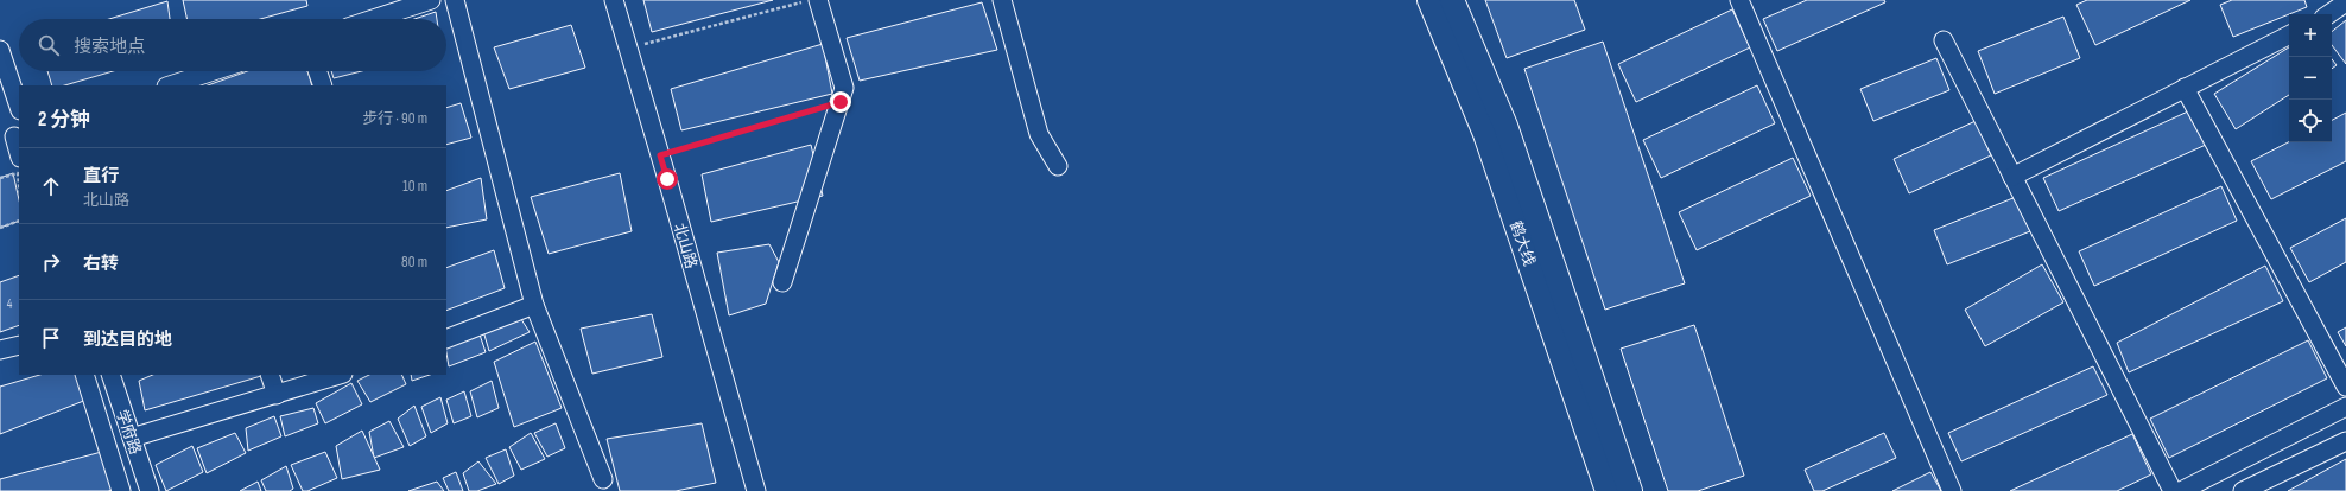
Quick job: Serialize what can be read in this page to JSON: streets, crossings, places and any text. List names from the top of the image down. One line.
{"streets":{"main road":["鹤大线"],"street":["北山路","学府路"]},"house_numbers":["4"],"page":{"map_buttons":["+","−"],"search":"搜索地点","heading":["2 分钟","步行 · 90 m"],"list":[["直行","北山路","10 m"],["右转","80 m"],"到达目的地"]}}
